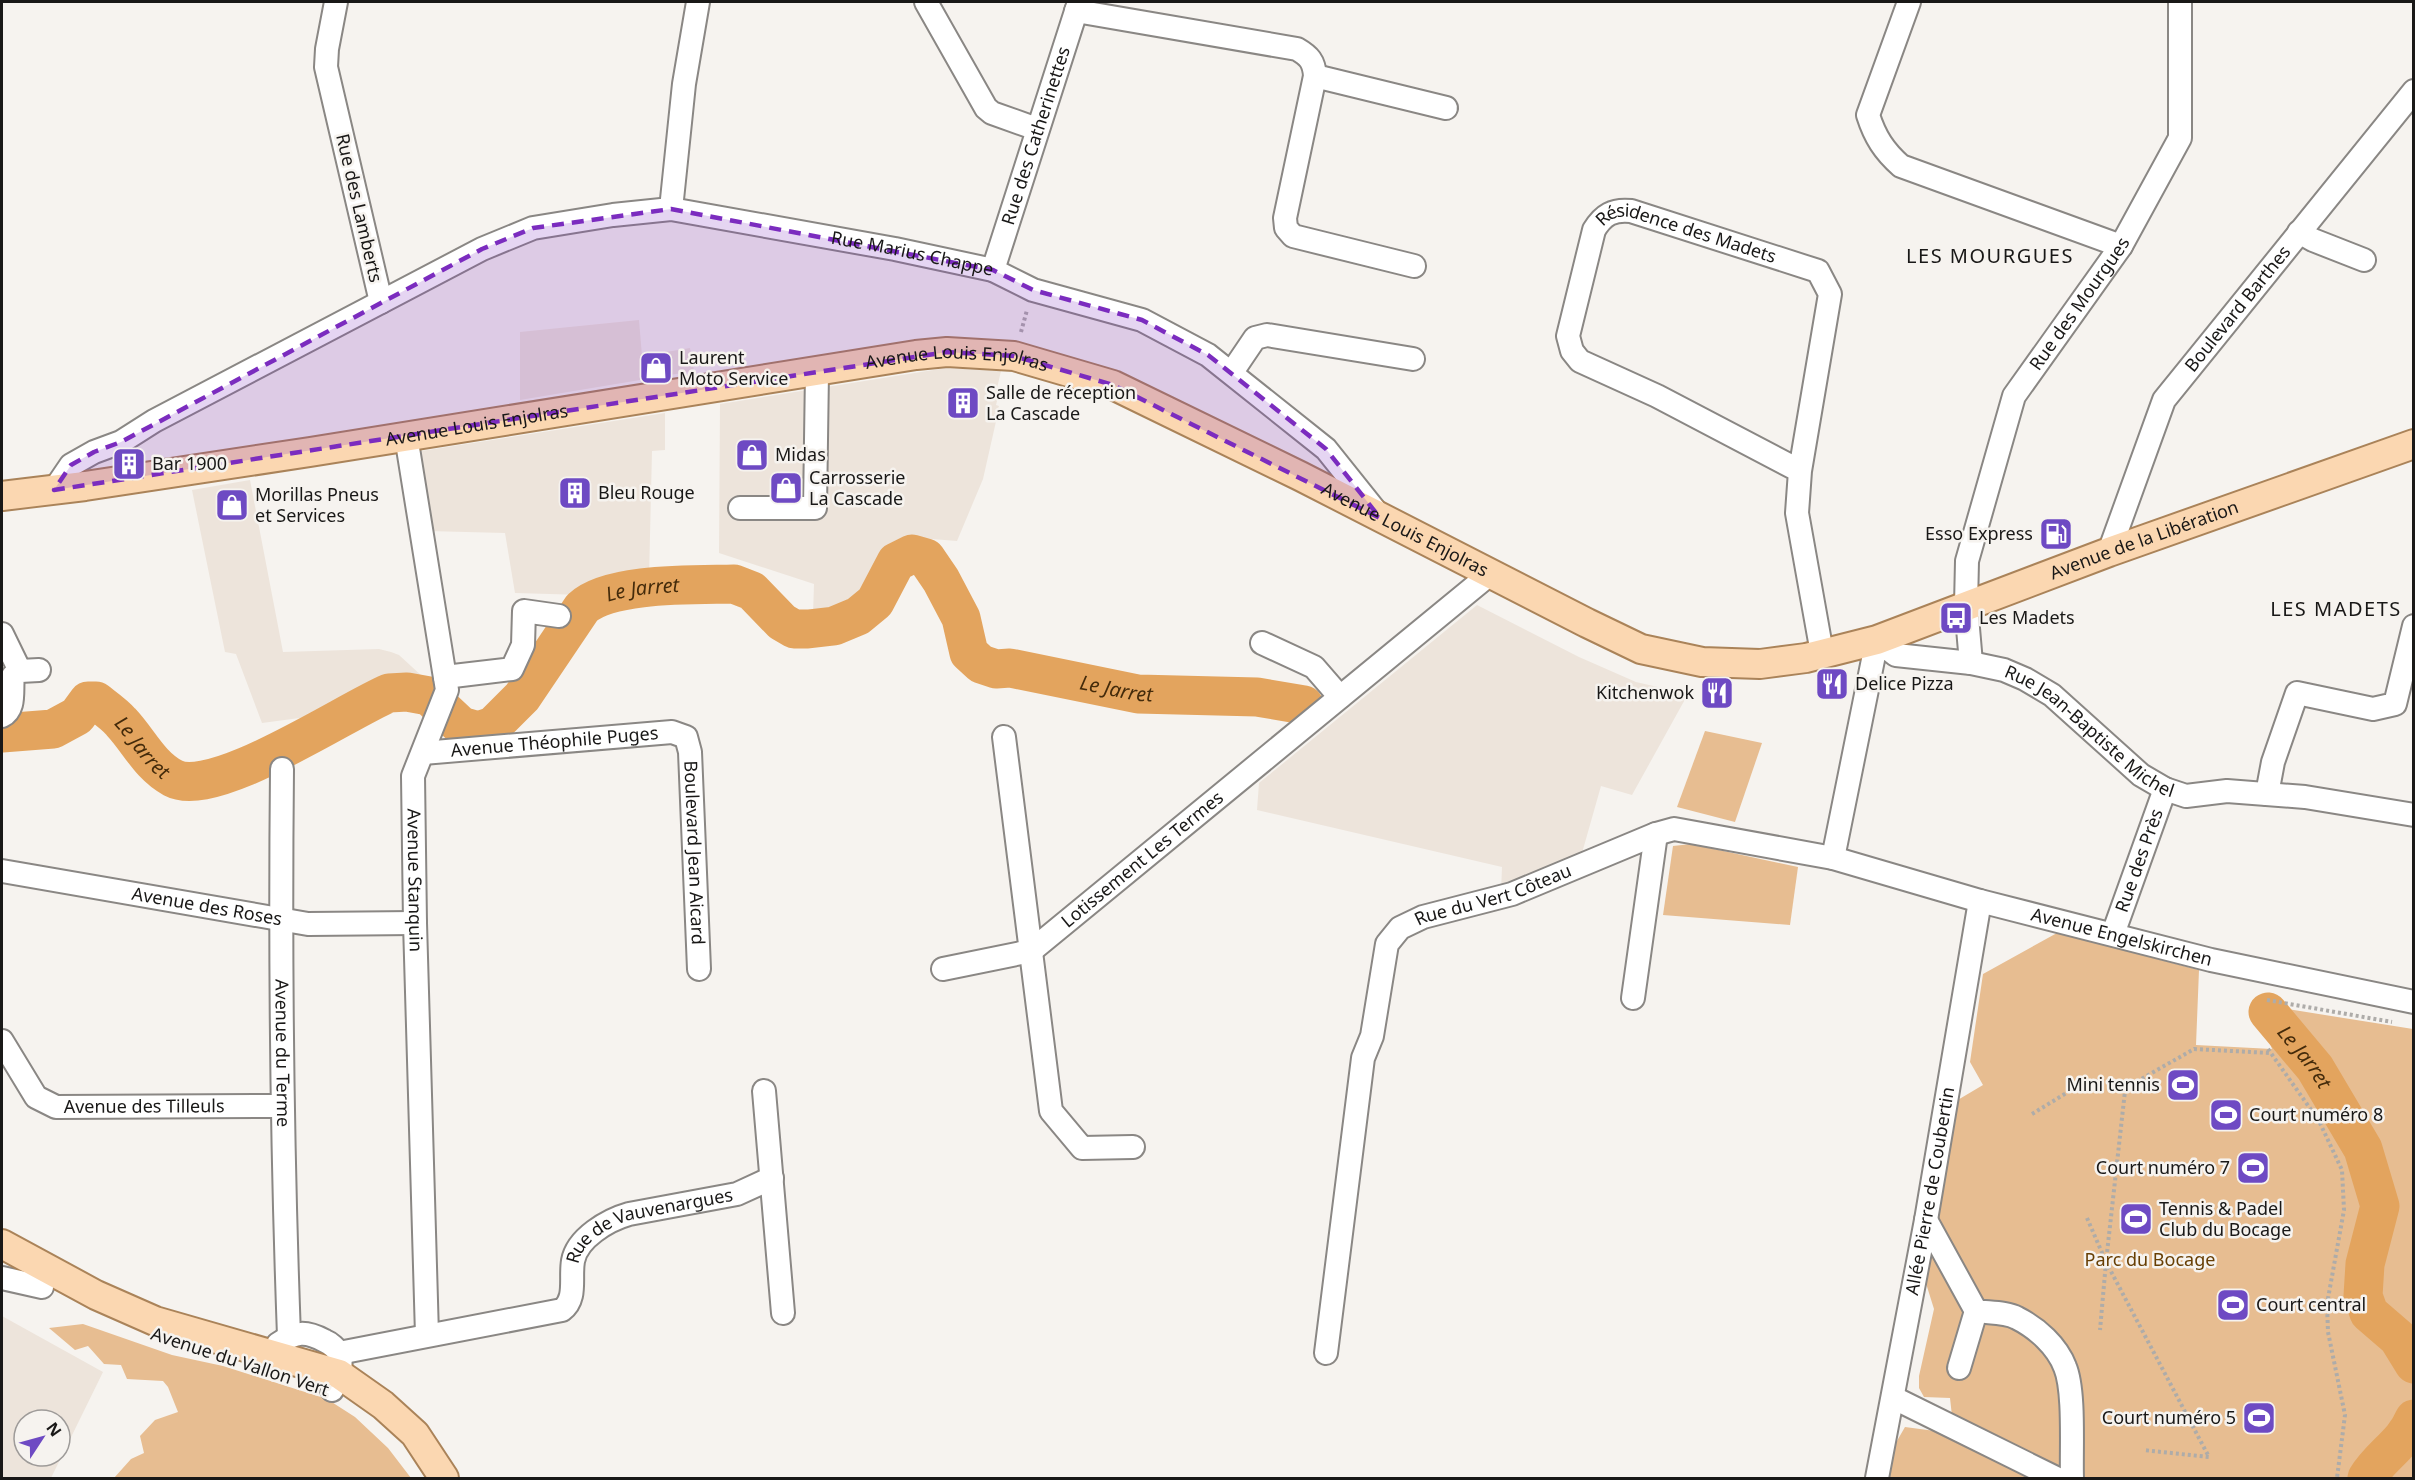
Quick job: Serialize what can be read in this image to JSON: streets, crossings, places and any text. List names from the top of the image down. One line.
{"streets":{"main road":["Avenue Louis Enjolras","Avenue de la Libération","Avenue du Vallon Vert"],"street":["Rue des Catherinettes","Rue des Lamberts","Résidence des Madets","Rue Marius Chappe","Rue des Mourgues","Boulevard Barthes","Rue Jean-Baptiste Michel","Avenue Théophile Puges","Boulevard Jean Aicard","Lotissement Les Termes","Rue des Près","Avenue Stanquin","Rue du Vert Côteau","Avenue des Roses","Avenue Engelskirchen","Avenue du Terme","Avenue des Tilleuls","Allée Pierre de Coubertin","Rue de Vauvenargues"]},"crossings":[["Rue des Catherinettes","Rue Marius Chappe"],["Rue des Lamberts","Rue Marius Chappe"],["Rue des Lamberts","Avenue Louis Enjolras"],["Résidence des Madets","Avenue Louis Enjolras"],["Rue Marius Chappe","Avenue Louis Enjolras"],["Rue des Mourgues","Avenue de la Libération"],["Rue des Mourgues","Rue Jean-Baptiste Michel"],["Boulevard Barthes","Avenue de la Libération"],["Avenue Louis Enjolras","Avenue de la Libération"],["Avenue Louis Enjolras","Rue Jean-Baptiste Michel"],["Avenue Louis Enjolras","Lotissement Les Termes"],["Avenue de la Libération","Rue Jean-Baptiste Michel"],["Rue Jean-Baptiste Michel","Rue des Près"],["Avenue Théophile Puges","Boulevard Jean Aicard"],["Avenue Théophile Puges","Avenue Stanquin"],["Rue des Près","Avenue Engelskirchen"],["Avenue Stanquin","Avenue des Roses"],["Avenue Stanquin","Rue de Vauvenargues"],["Rue du Vert Côteau","Avenue Engelskirchen"],["Avenue des Roses","Avenue du Terme"],["Avenue Engelskirchen","Allée Pierre de Coubertin"],["Avenue du Terme","Avenue des Tilleuls"],["Avenue du Terme","Avenue du Vallon Vert"],["Rue de Vauvenargues","Avenue du Vallon Vert"]],"districts":["LES MOURGUES","LES MADETS"],"water":["Le Jarret"],"parks":["Parc du Bocage"],"places":{"shop":["Laurent Moto Service","Midas","Carrosserie La Cascade","Morillas Pneus et Services"],"building":["Salle de réception La Cascade","Bar 1900","Bleu Rouge"],"fuel station":["Esso Express"],"bus stop":["Les Madets"],"restaurant":["Delice Pizza","Kitchenwok"],"sports":["Mini tennis","Court numéro 8","Court numéro 7","Tennis & Padel Club du Bocage","Court central","Court numéro 5"]},"north":"top right"}
